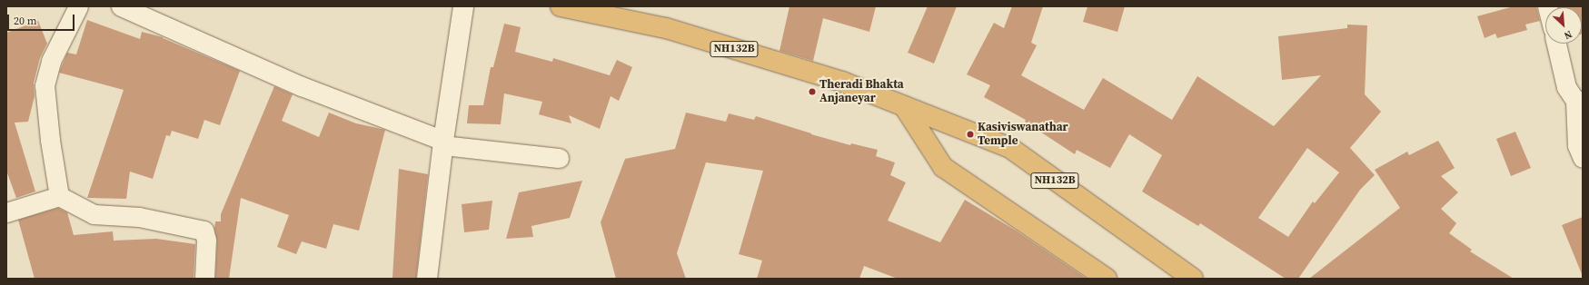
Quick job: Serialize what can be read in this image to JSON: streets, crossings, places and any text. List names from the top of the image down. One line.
{"streets":{"highway":["NH132B"]},"places":["Theradi Bhakta Anjaneyar","Kasiviswanathar Temple"],"scale_bar":"20 m","north":"bottom right"}
